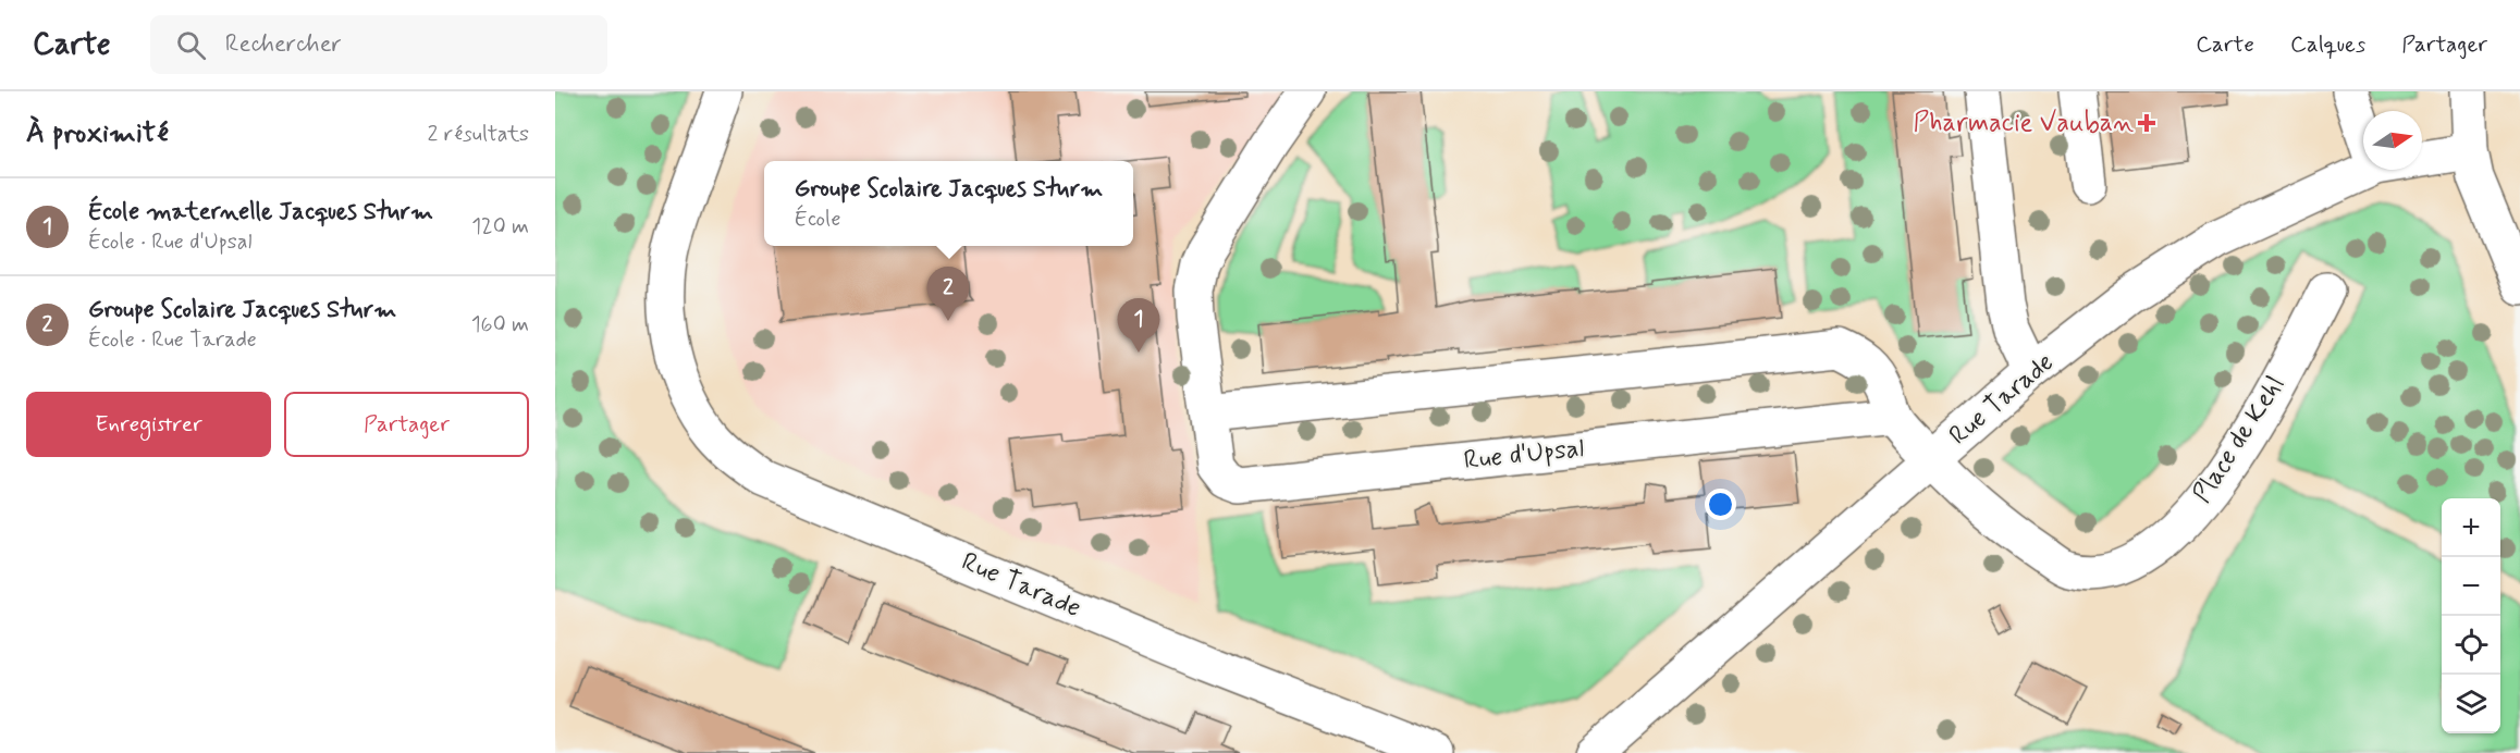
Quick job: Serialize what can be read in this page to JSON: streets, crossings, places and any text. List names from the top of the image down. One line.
{"streets":{"street":["Rue Tarade","Place de Kehl","Rue d'Upsal"]},"crossings":[["Rue Tarade","Place de Kehl"]],"places":{"health":["Pharmacie Vauban"]},"north":"right","page":{"header":"Carte","search":"Rechercher","nav":["Carte","Calques","Partager"],"heading":["À proximité","2 résultats"],"popup":["Groupe Scolaire Jacques Sturm","École"],"list":[{"mark":"1","name":"École maternelle Jacques Sturm","note":"École · Rue d'Upsal","value":"120 m"},{"mark":"2","name":"Groupe Scolaire Jacques Sturm","note":"École · Rue Tarade","value":"160 m"}],"pins":["2","1"],"buttons":["Enregistrer","Partager"],"map_buttons":["+","−"]}}
